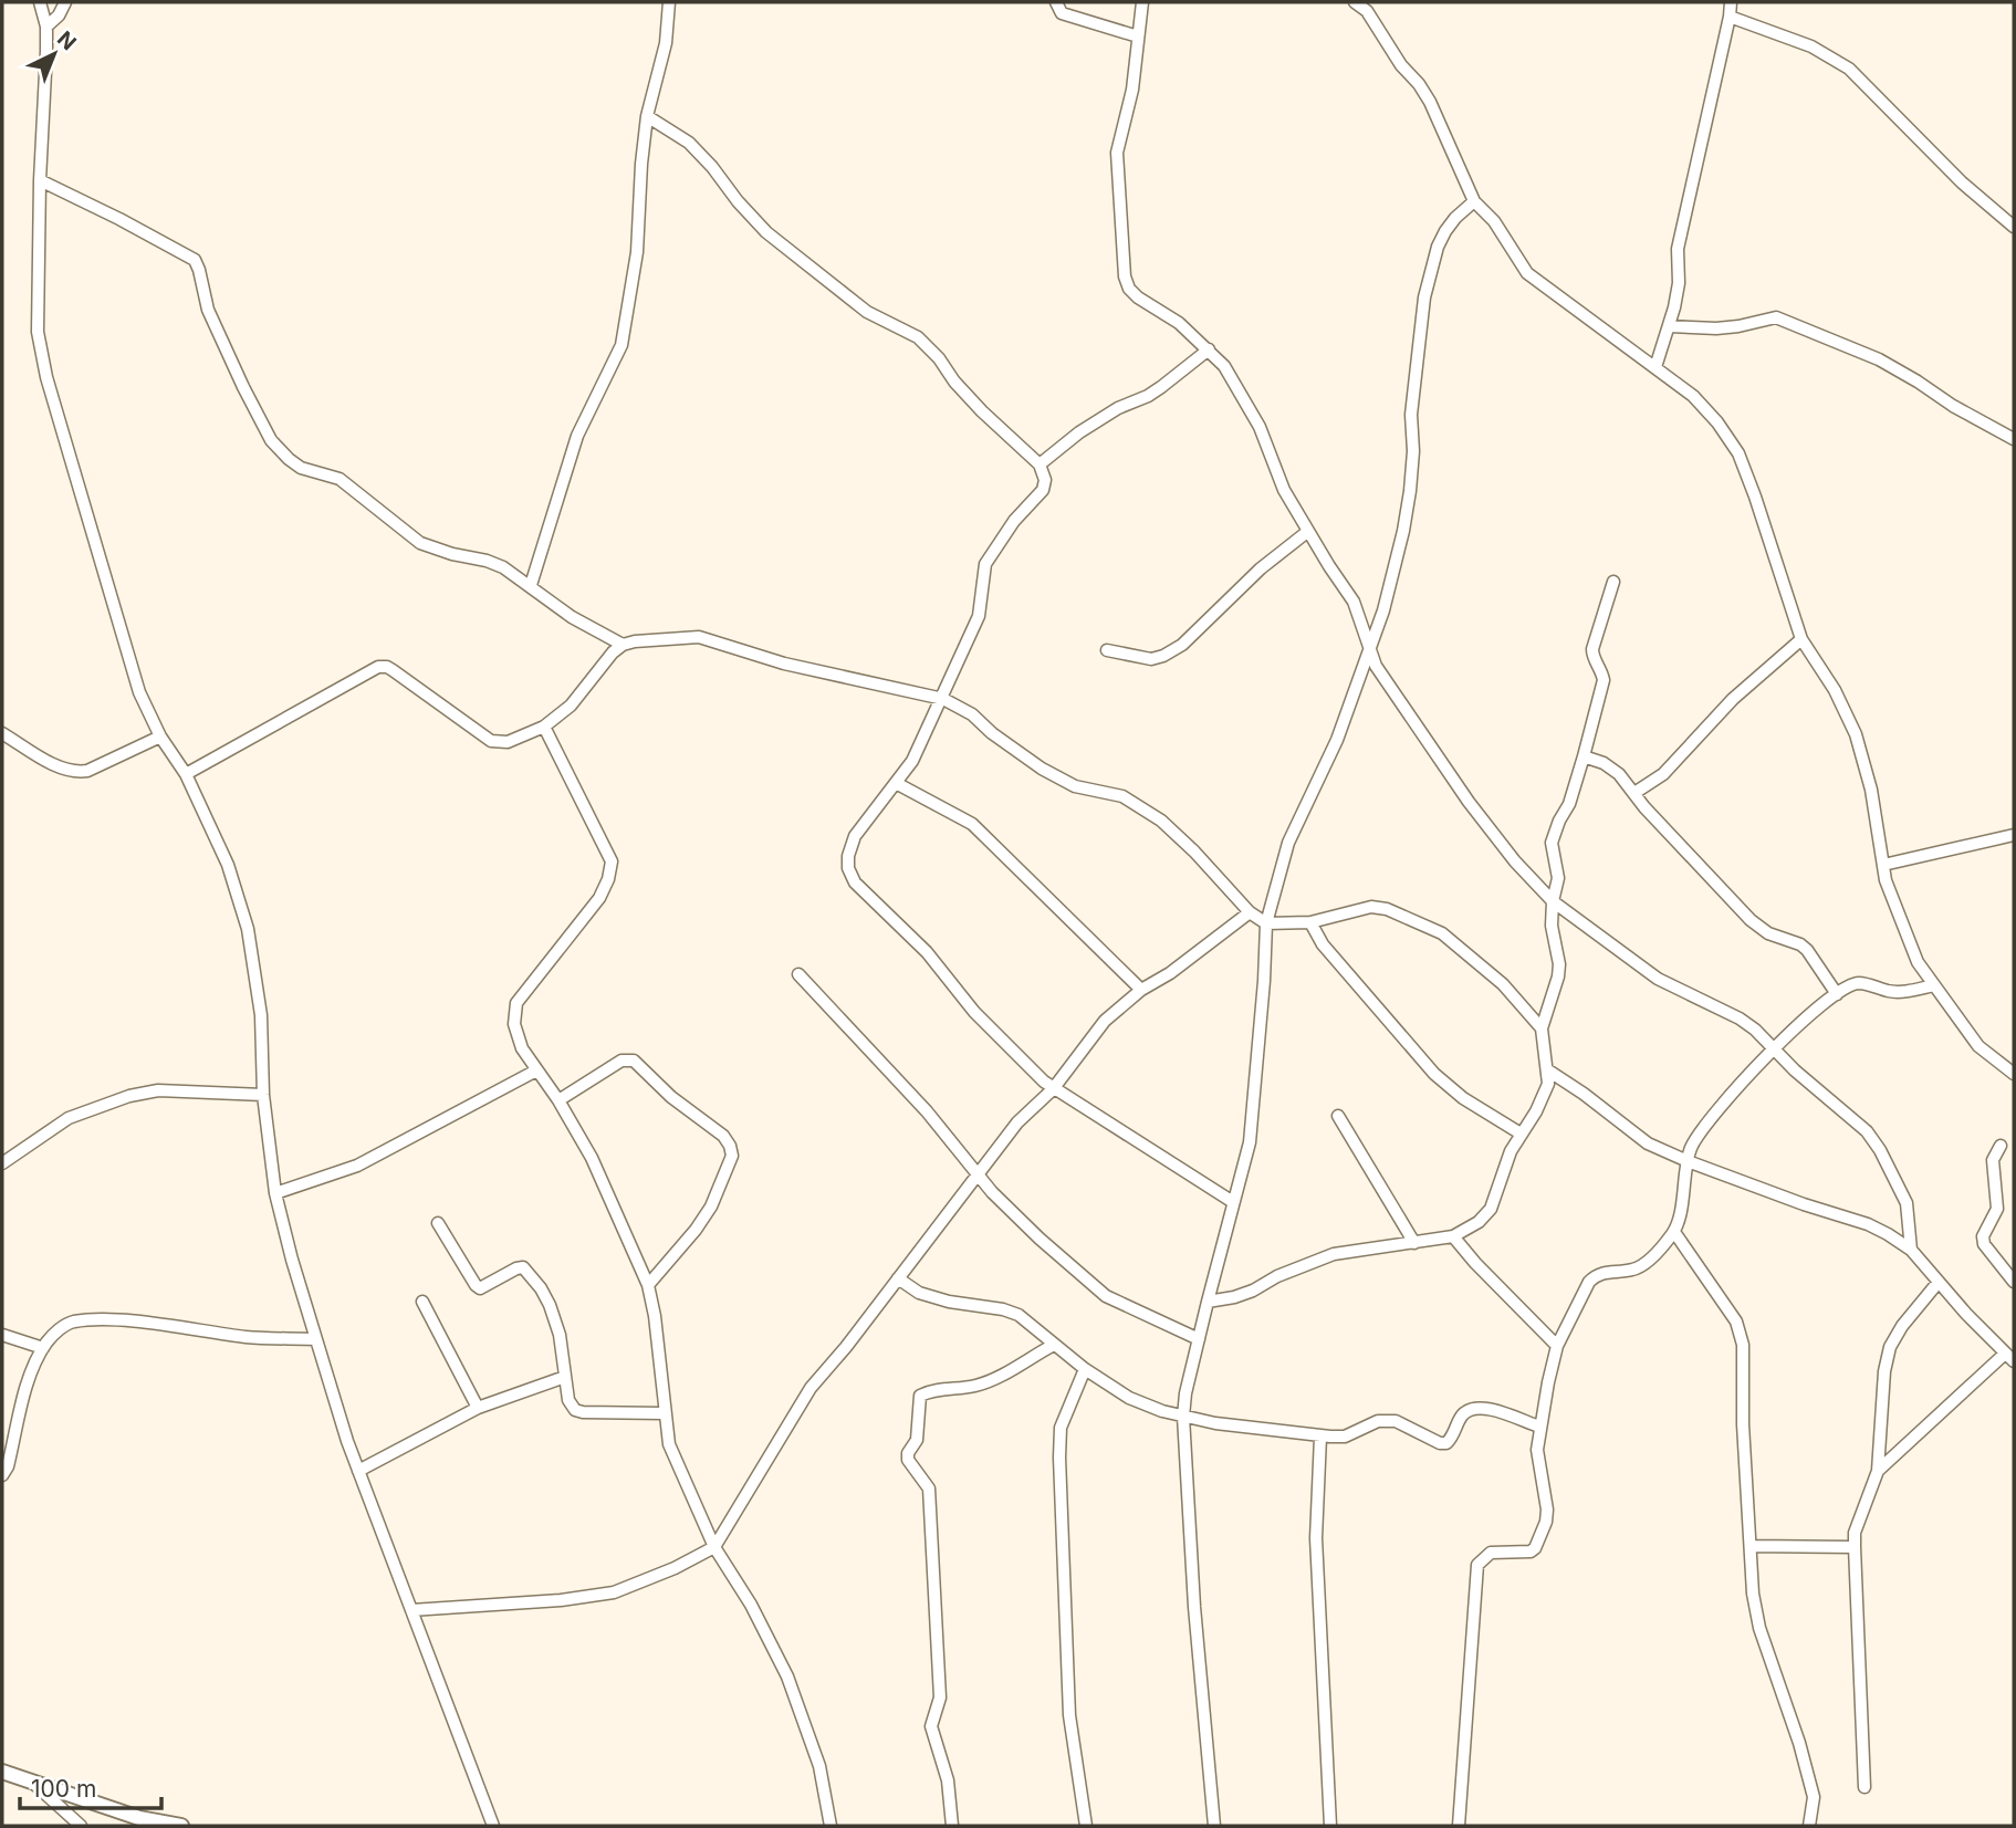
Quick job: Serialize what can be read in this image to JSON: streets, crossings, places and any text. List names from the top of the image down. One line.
{"scale_bar":"100 m","north":"top right"}
